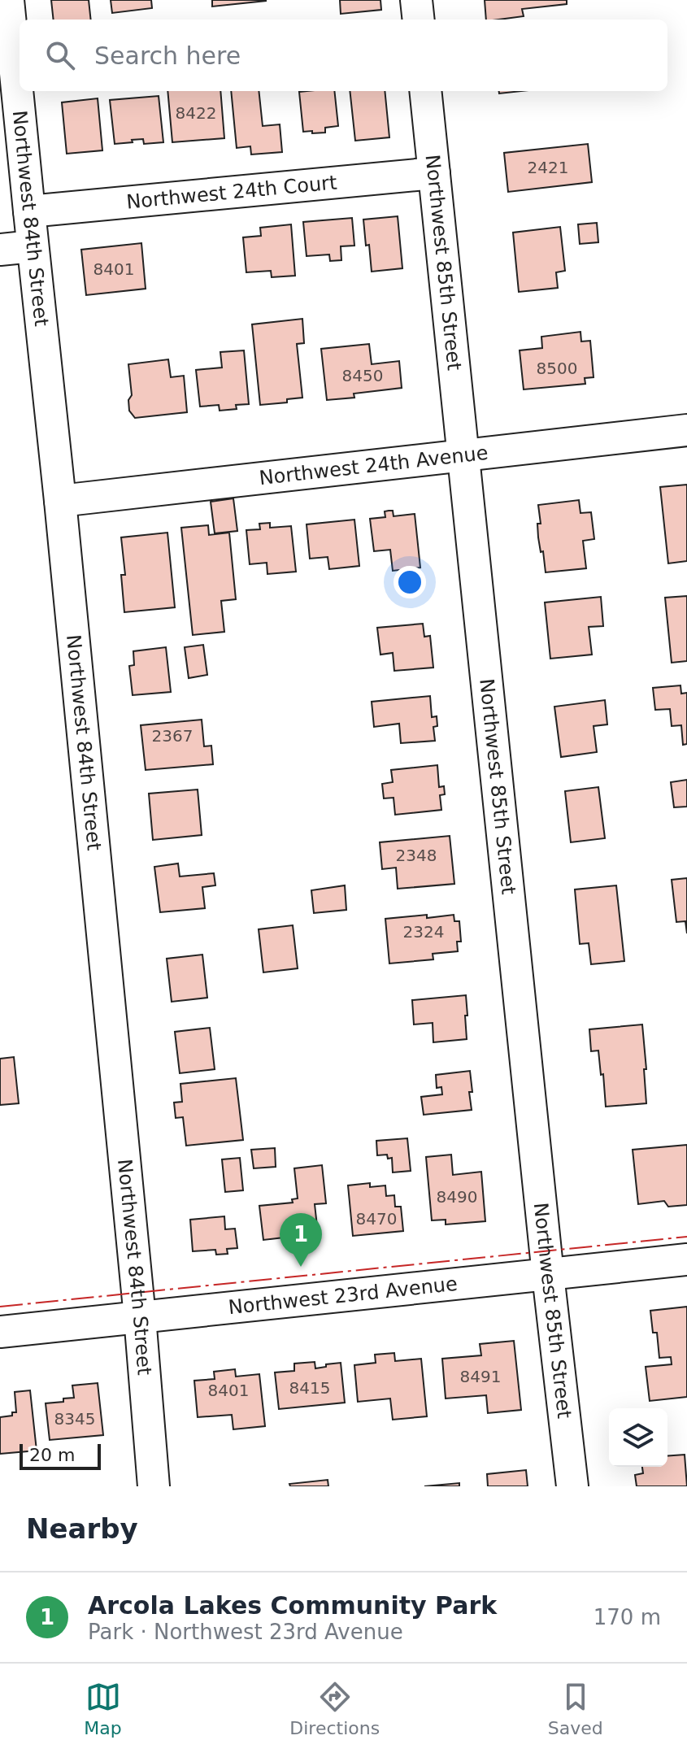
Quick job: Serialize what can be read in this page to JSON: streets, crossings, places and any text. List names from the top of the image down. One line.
{"streets":{"street":["Northwest 24th Court","Northwest 84th Street","Northwest 85th Street","Northwest 24th Avenue","Northwest 23rd Avenue"]},"crossings":[["Northwest 24th Court","Northwest 84th Street"],["Northwest 24th Court","Northwest 85th Street"],["Northwest 84th Street","Northwest 24th Avenue"],["Northwest 84th Street","Northwest 23rd Avenue"],["Northwest 85th Street","Northwest 24th Avenue"],["Northwest 85th Street","Northwest 23rd Avenue"]],"house_numbers":["8422","2421","8401","8500","8450","2367","2348","2324","8490","8470","8491","8415","8401","8345"],"scale_bar":"20 m","page":{"search":"Search here","pins":"1","scale":"20 m","heading":"Nearby","list":[{"mark":"1","name":"Arcola Lakes Community Park","note":"Park · Northwest 23rd Avenue","value":"170 m"}],"nav":["Map","Directions","Saved"]}}
